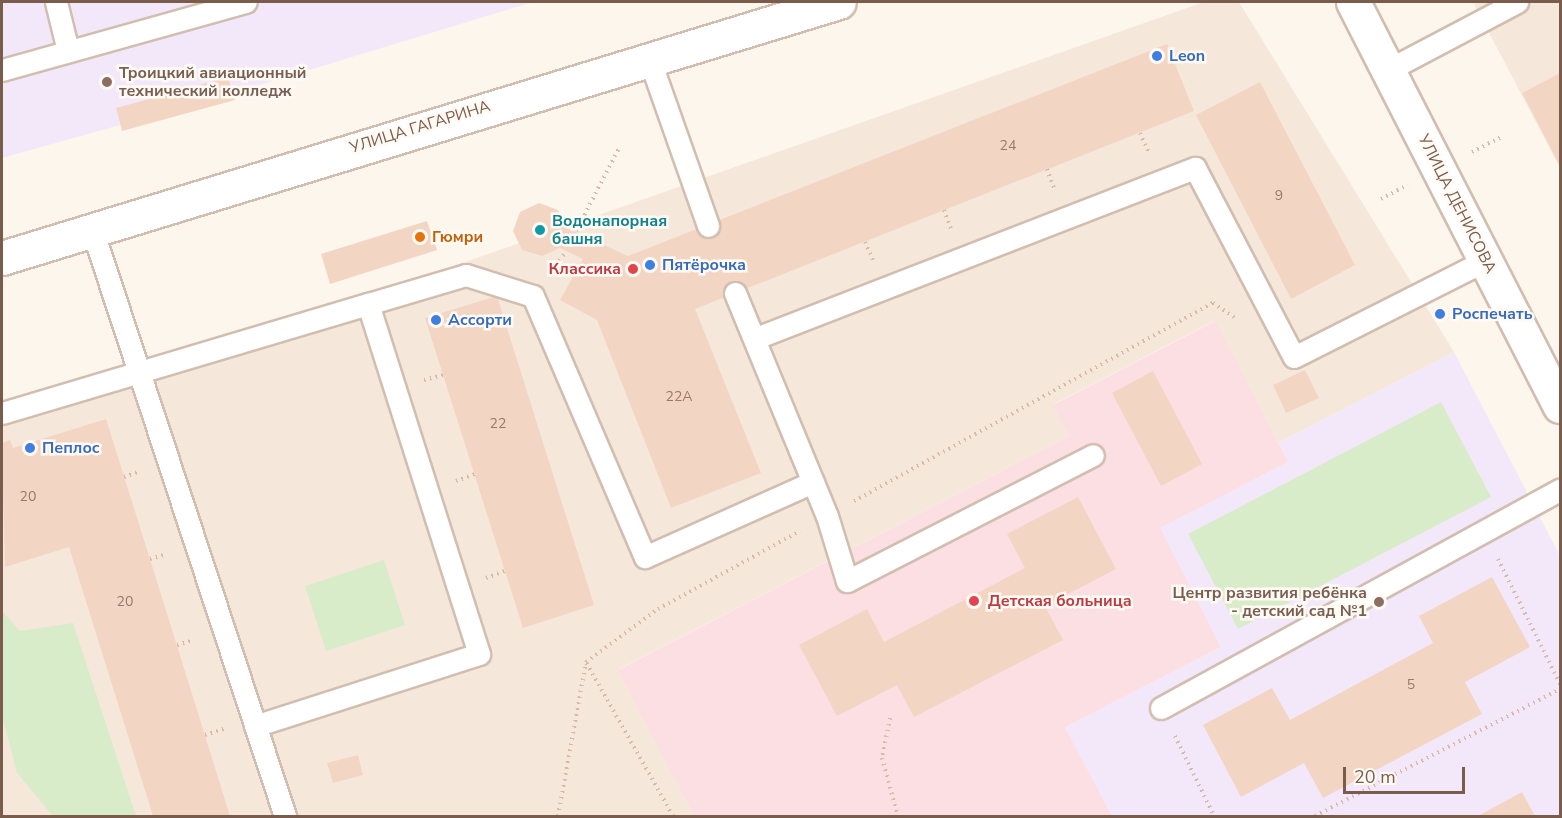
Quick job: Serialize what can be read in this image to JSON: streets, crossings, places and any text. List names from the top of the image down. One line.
{"streets":{"main road":["УЛИЦА ГАГАРИНА","УЛИЦА ДЕНИСОВА"]},"places":["Leon","Троицкий авиационный технический колледж","Водонапорная башня","Гюмри","Пятёрочка","Классика","Роспечать","Ассорти","Пеплос","Детская больница","Центр развития ребёнка - детский сад №1"],"house_numbers":["24","9","22А","22","20","20","5"],"scale_bar":"20 m"}
